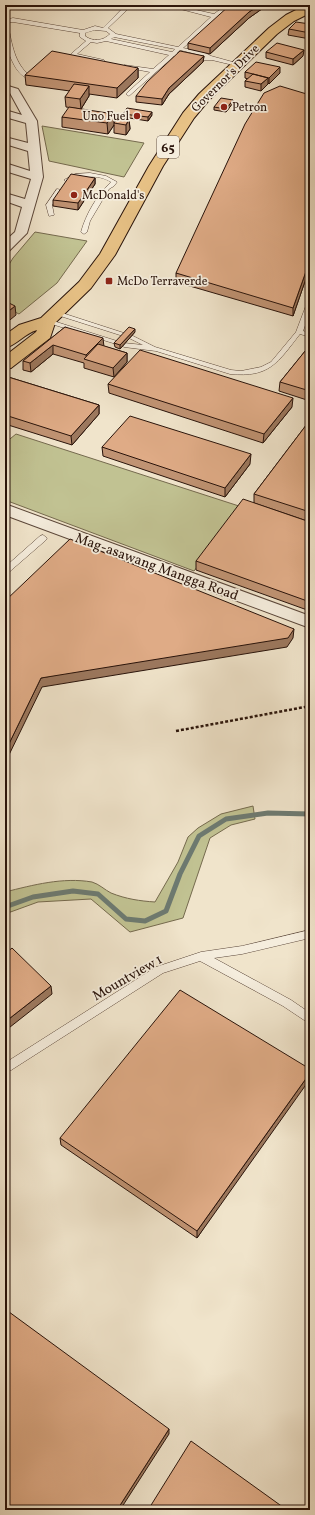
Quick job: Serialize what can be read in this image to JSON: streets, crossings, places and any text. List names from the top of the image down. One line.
{"streets":{"highway":["Governor's Drive","65"],"street":["Mag-asawang Mangga Road"],"lane":["Mountview 1"]},"places":{"other":["Petron","Uno Fuel","McDonald's"],"transit":["McDo Terraverde"]}}
